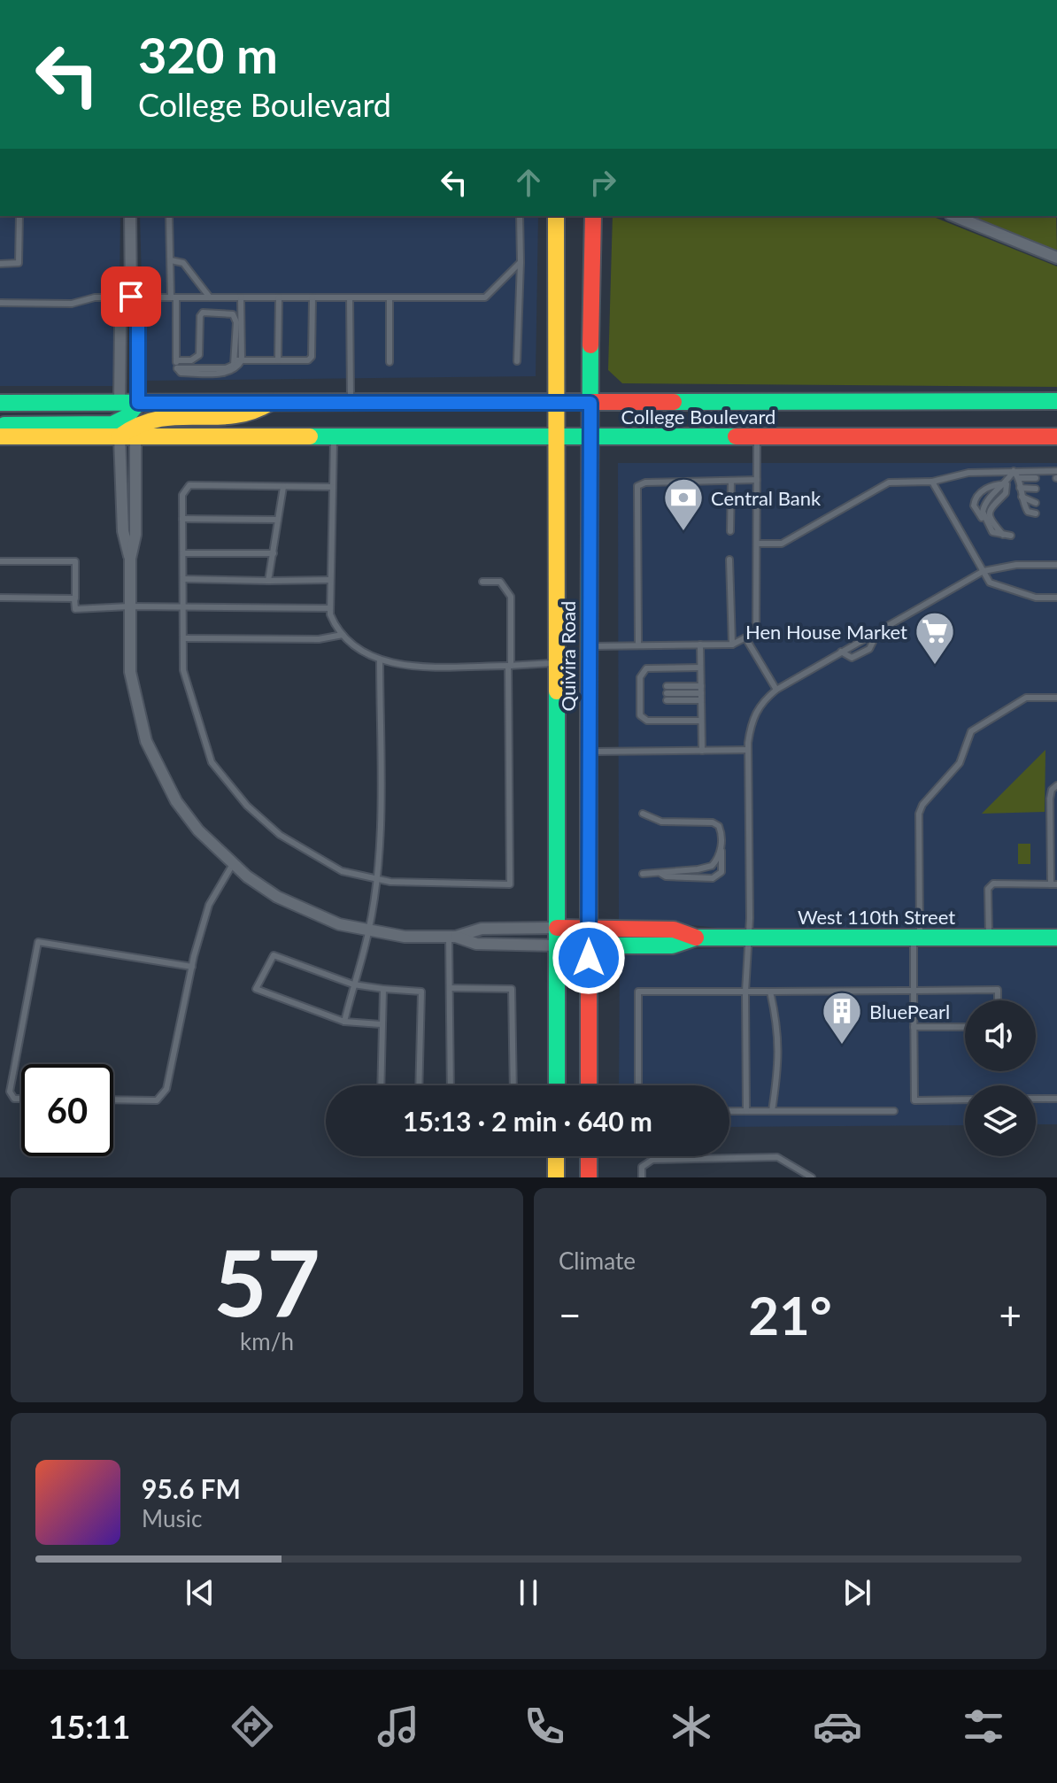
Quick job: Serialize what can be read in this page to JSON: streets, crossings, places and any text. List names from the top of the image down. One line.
{"streets":{"main road":["College Boulevard","Quivira Road","West 110th Street"]},"crossings":[["College Boulevard","Quivira Road"],["College Boulevard","West 110th Street"],["Quivira Road","West 110th Street"]],"places":{"bank":["Central Bank"],"supermarket":["Hen House Market"],"building":["BluePearl"]},"page":{"turn":["320 m","College Boulevard"],"limit":"60","trip":"15:13 · 2 min · 640 m","tile":[["57","km/h"],"Climate"],"heat":["−","21°","+"],"song":["95.6 FM","Music"],"tabs":"15:11"}}
